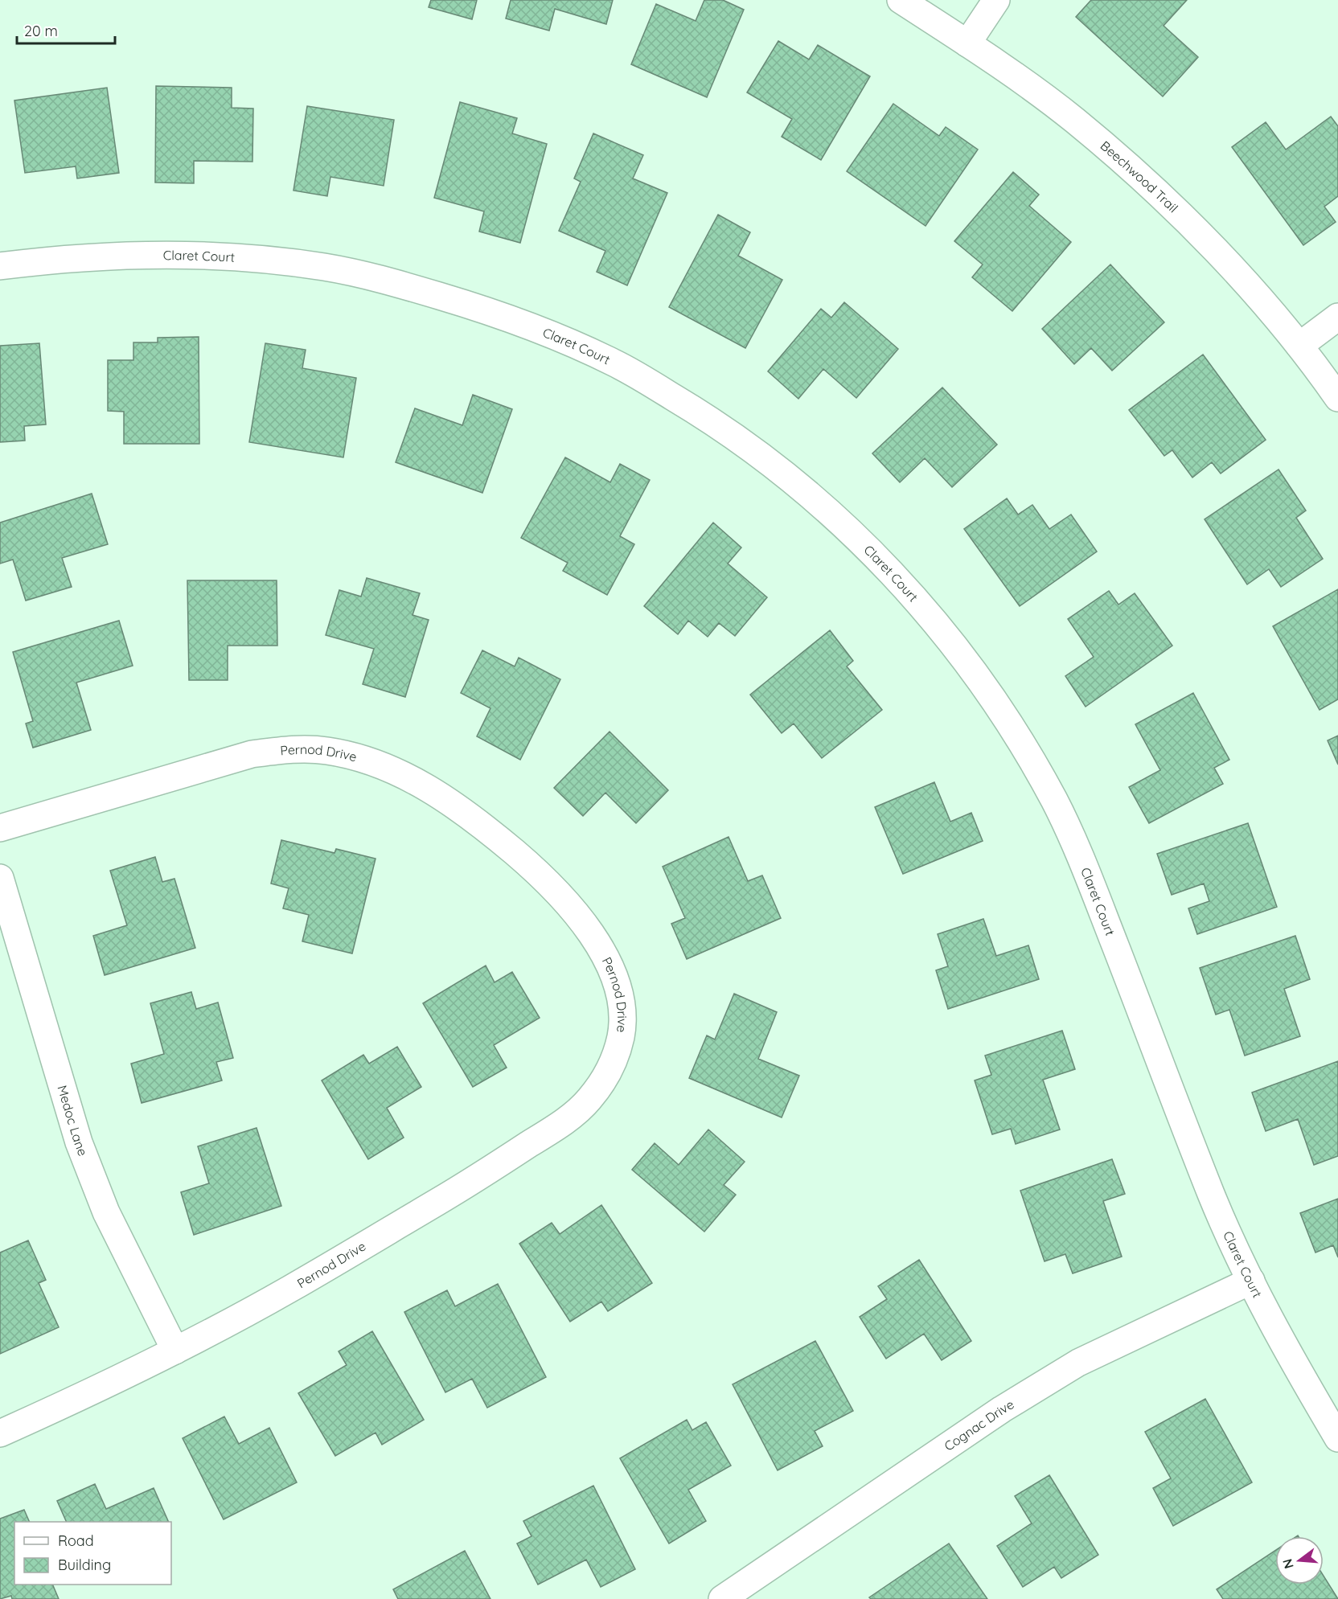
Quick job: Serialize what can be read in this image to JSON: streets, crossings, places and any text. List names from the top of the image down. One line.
{"streets":{"street":["Beechwood Trail","Claret Court","Pernod Drive","Medoc Lane","Cognac Drive"]},"crossings":[["Claret Court","Cognac Drive"],["Pernod Drive","Medoc Lane"]],"legend":["Road","Building"],"scale_bar":"20 m","north":"left"}
